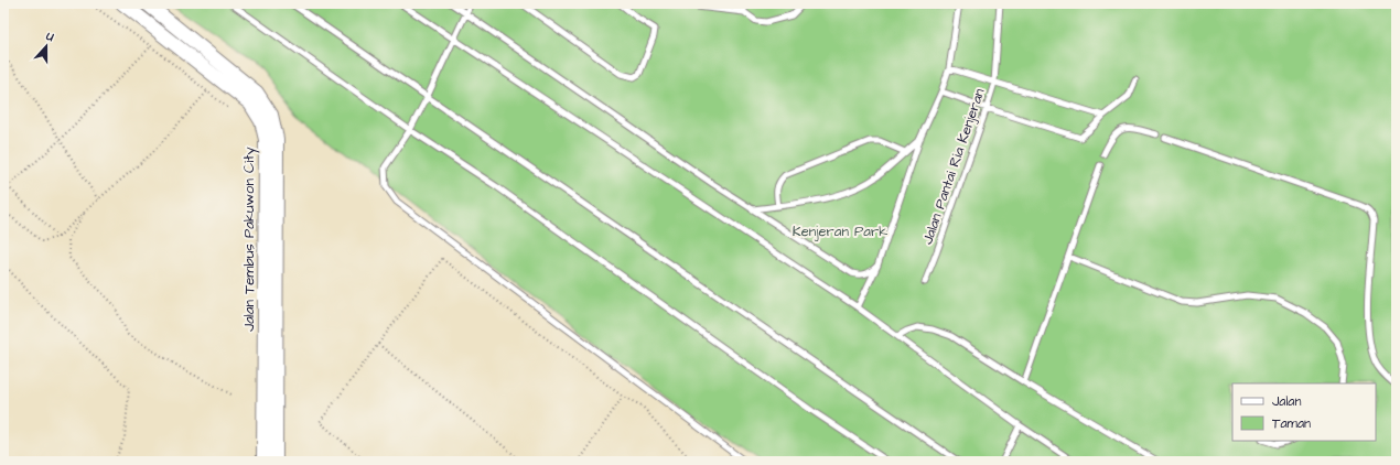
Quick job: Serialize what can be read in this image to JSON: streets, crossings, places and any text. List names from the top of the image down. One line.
{"streets":{"street":["Jalan Tembus Pakuwon City"],"lane":["Jalan Pantai Ria Kenjeran"]},"parks":["Kenjeran Park"],"legend":["Jalan","Taman"],"north":"top"}
